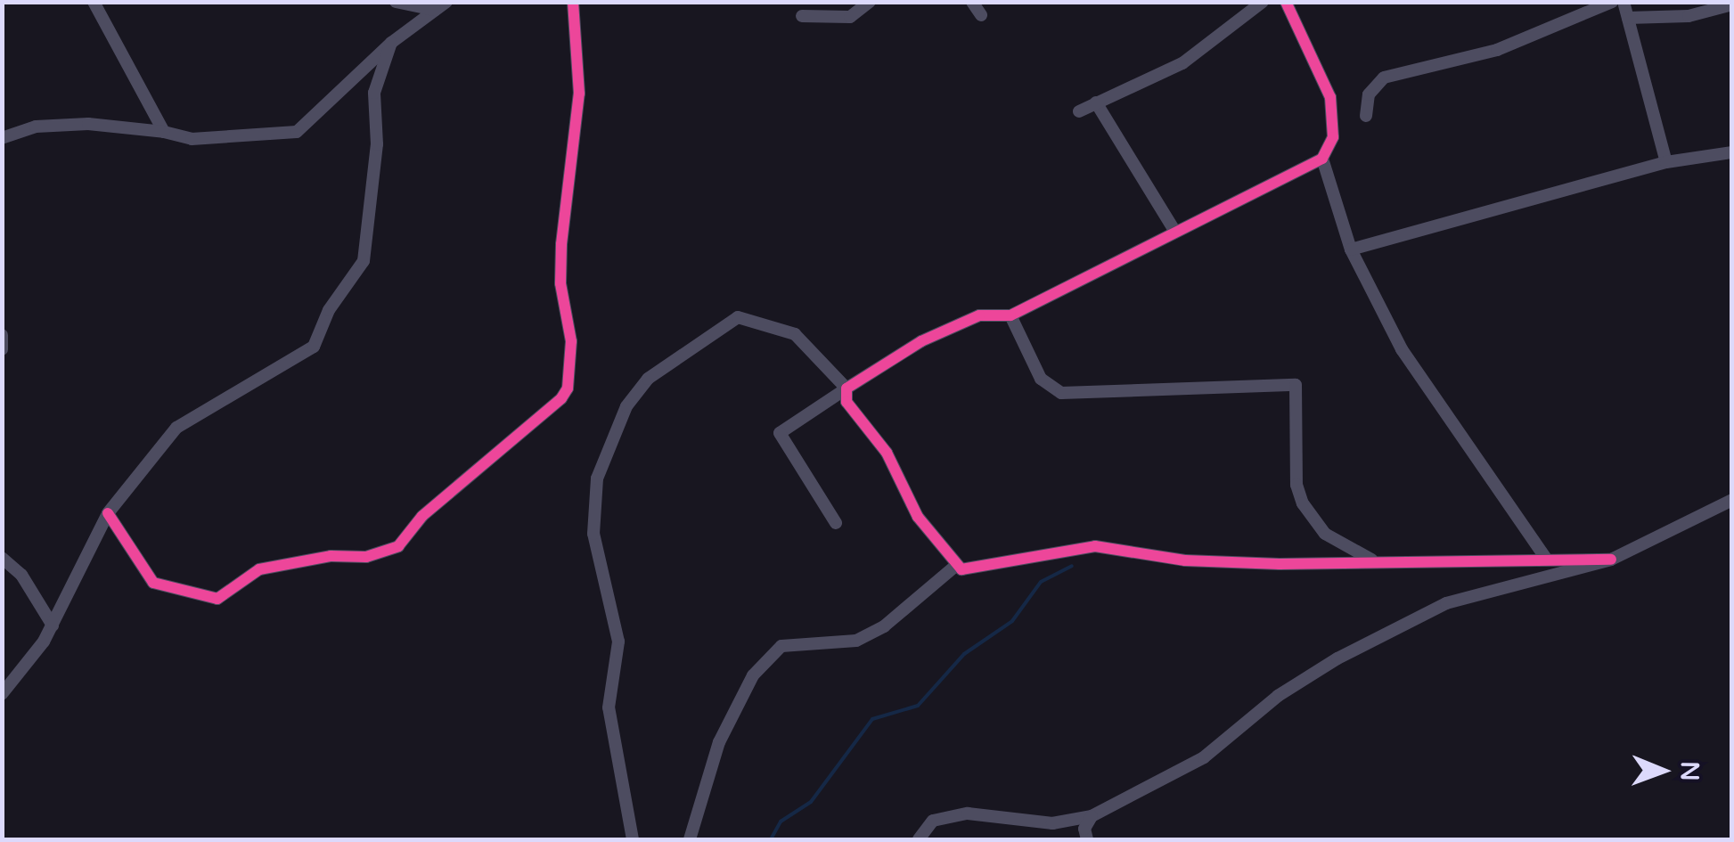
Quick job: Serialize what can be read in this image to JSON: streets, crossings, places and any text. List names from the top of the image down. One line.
{"north":"right"}
